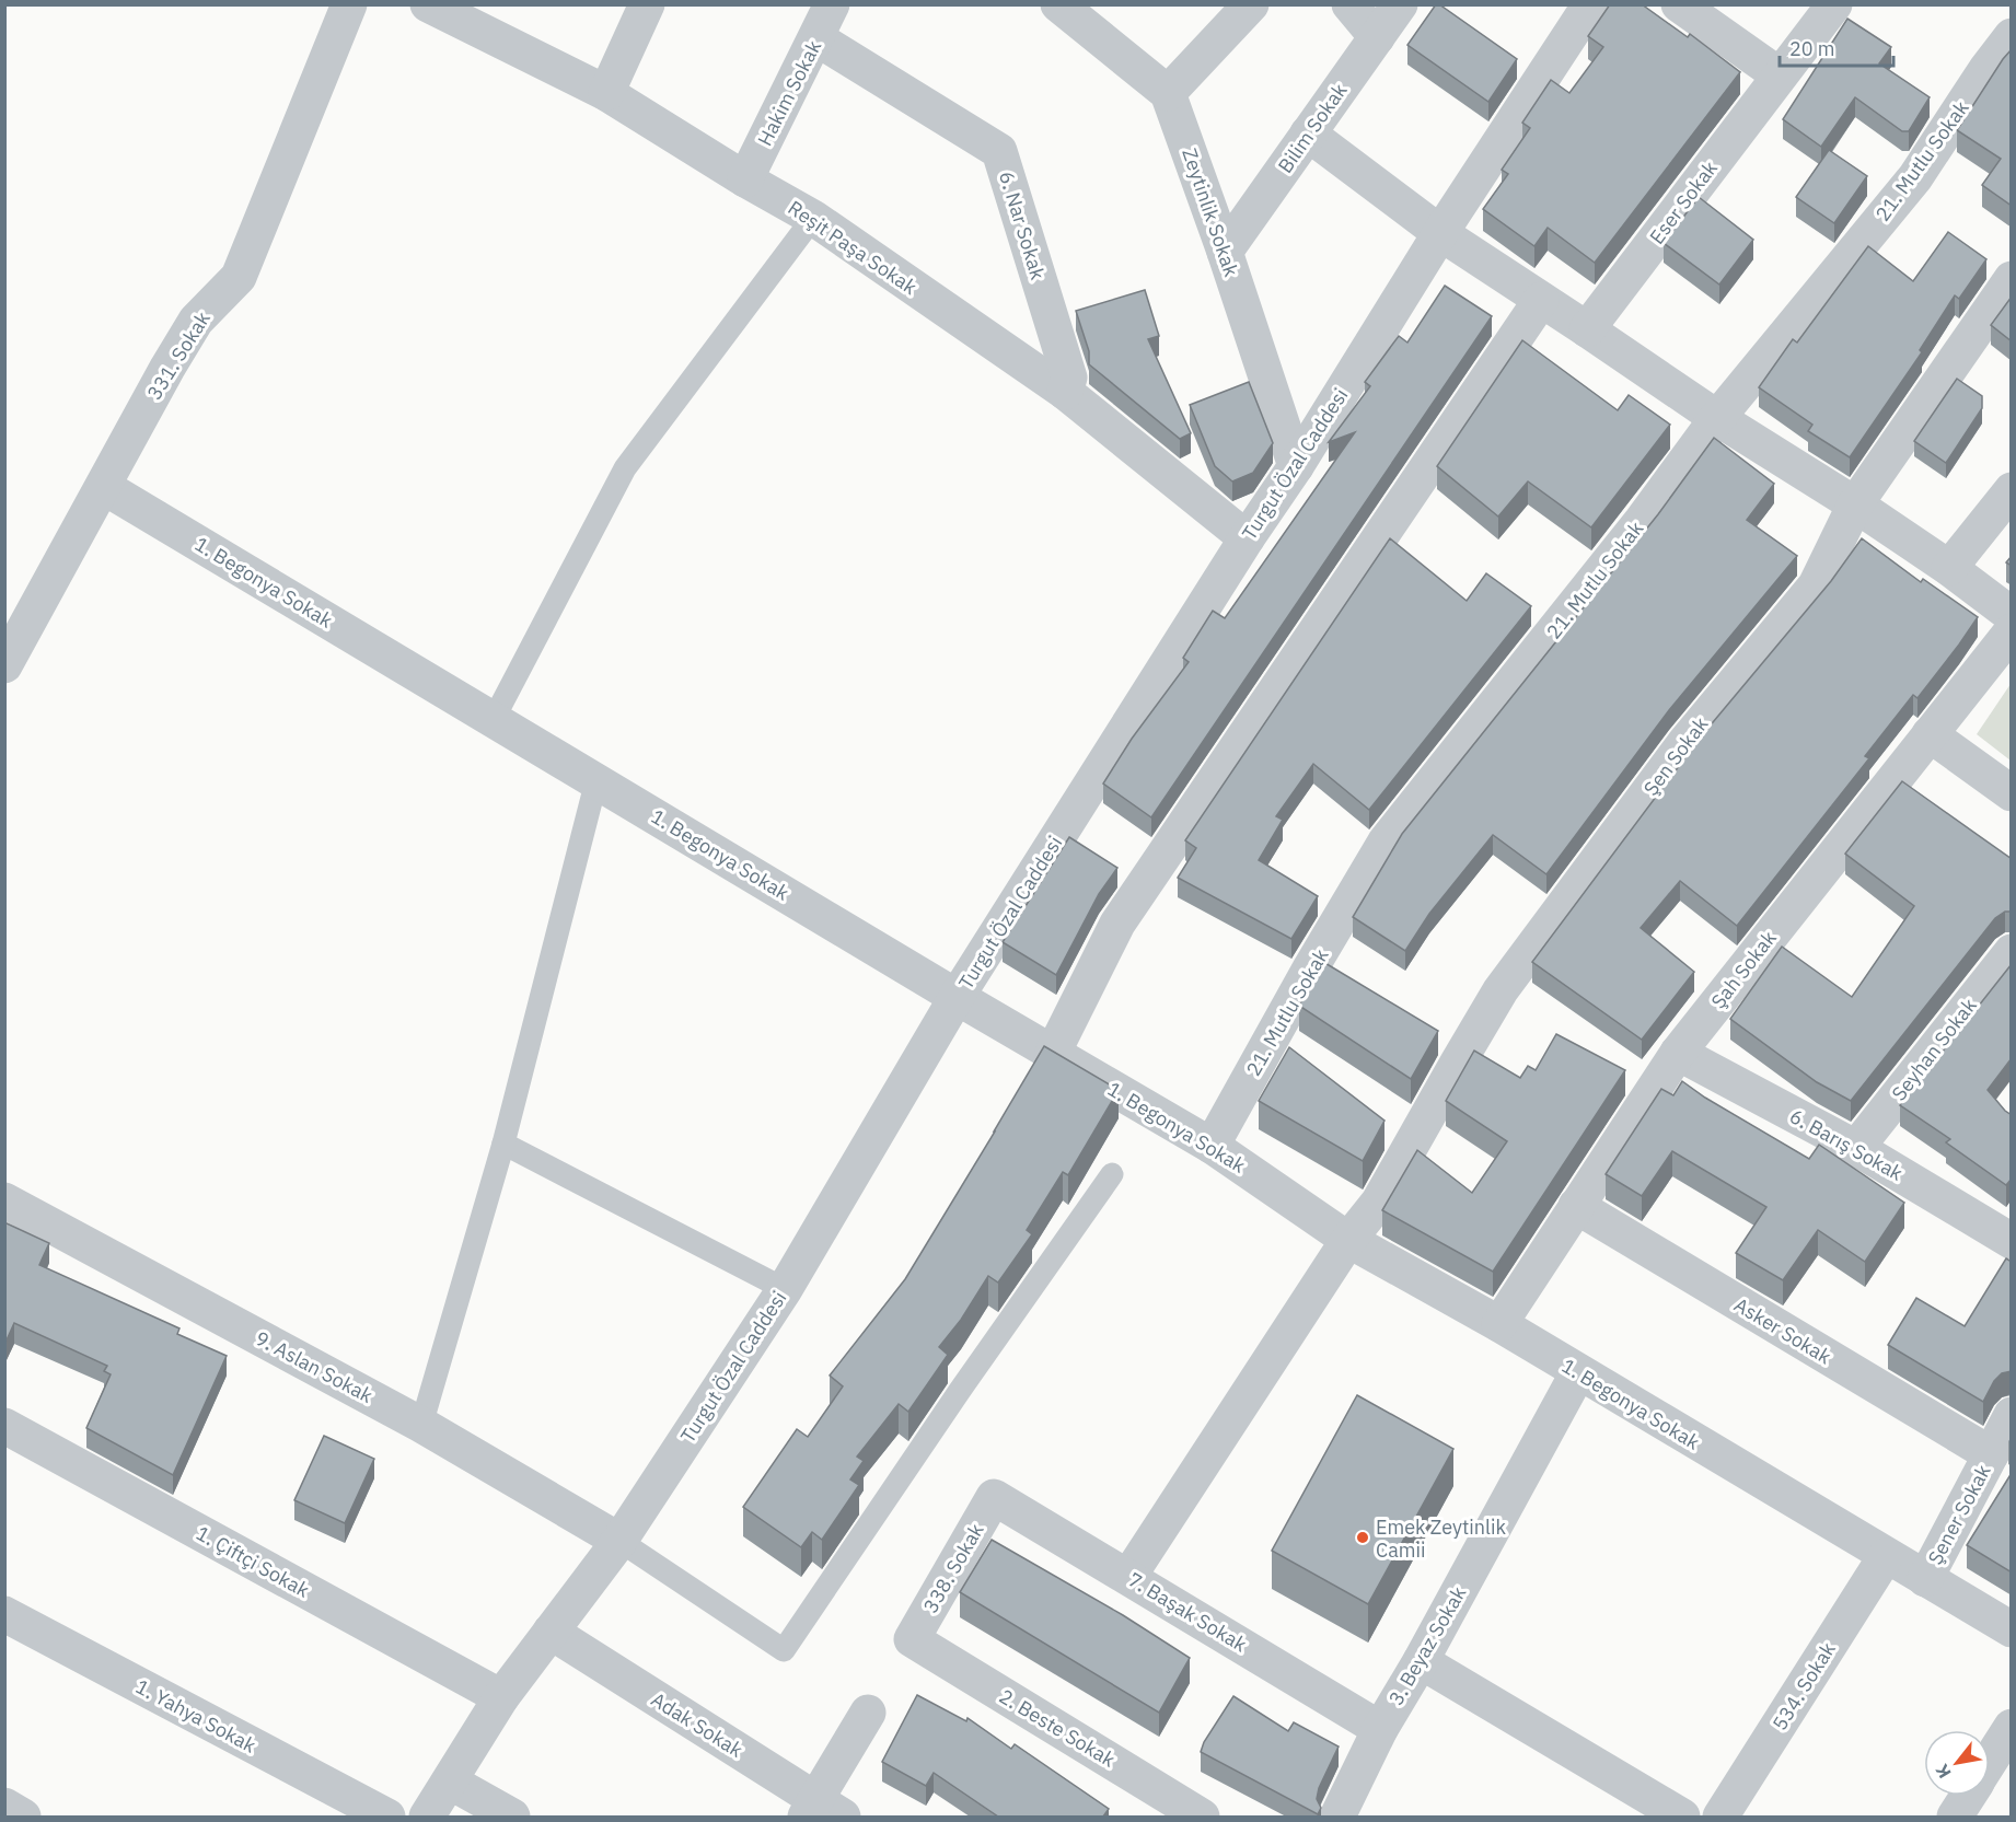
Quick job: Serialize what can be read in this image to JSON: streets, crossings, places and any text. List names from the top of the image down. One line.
{"streets":{"street":["Hakim Sokak","Bilim Sokak","21. Mutlu Sokak","Eser Sokak","Zeytinlik Sokak","6. Nar Sokak","Reşit Paşa Sokak","331. Sokak","Turgut Özal Caddesi","1. Begonya Sokak","Şen Sokak","Şah Sokak","Seyhan Sokak","6. Barış Sokak","Asker Sokak","9. Aslan Sokak","Şener Sokak","1. Çiftçi Sokak","338. Sokak","7. Başak Sokak","3. Beyaz Sokak","534. Sokak","1. Yahya Sokak","Adak Sokak","2. Beste Sokak"]},"crossings":[["Hakim Sokak","6. Nar Sokak"],["Hakim Sokak","Reşit Paşa Sokak"],["Bilim Sokak","Zeytinlik Sokak"],["21. Mutlu Sokak","1. Begonya Sokak"],["Zeytinlik Sokak","Turgut Özal Caddesi"],["6. Nar Sokak","Reşit Paşa Sokak"],["Reşit Paşa Sokak","Turgut Özal Caddesi"],["331. Sokak","1. Begonya Sokak"],["Turgut Özal Caddesi","1. Begonya Sokak"],["Turgut Özal Caddesi","9. Aslan Sokak"],["Turgut Özal Caddesi","1. Çiftçi Sokak"],["Turgut Özal Caddesi","Adak Sokak"],["1. Begonya Sokak","Şen Sokak"],["1. Begonya Sokak","Şah Sokak"],["1. Begonya Sokak","Şener Sokak"],["1. Begonya Sokak","3. Beyaz Sokak"],["1. Begonya Sokak","534. Sokak"],["Şen Sokak","7. Başak Sokak"],["Şah Sokak","6. Barış Sokak"],["Şah Sokak","Asker Sokak"],["Seyhan Sokak","6. Barış Sokak"],["Asker Sokak","Şener Sokak"],["338. Sokak","7. Başak Sokak"],["338. Sokak","2. Beste Sokak"],["7. Başak Sokak","3. Beyaz Sokak"]],"places":["Emek Zeytinlik Camii"],"scale_bar":"20 m","north":"bottom left"}
